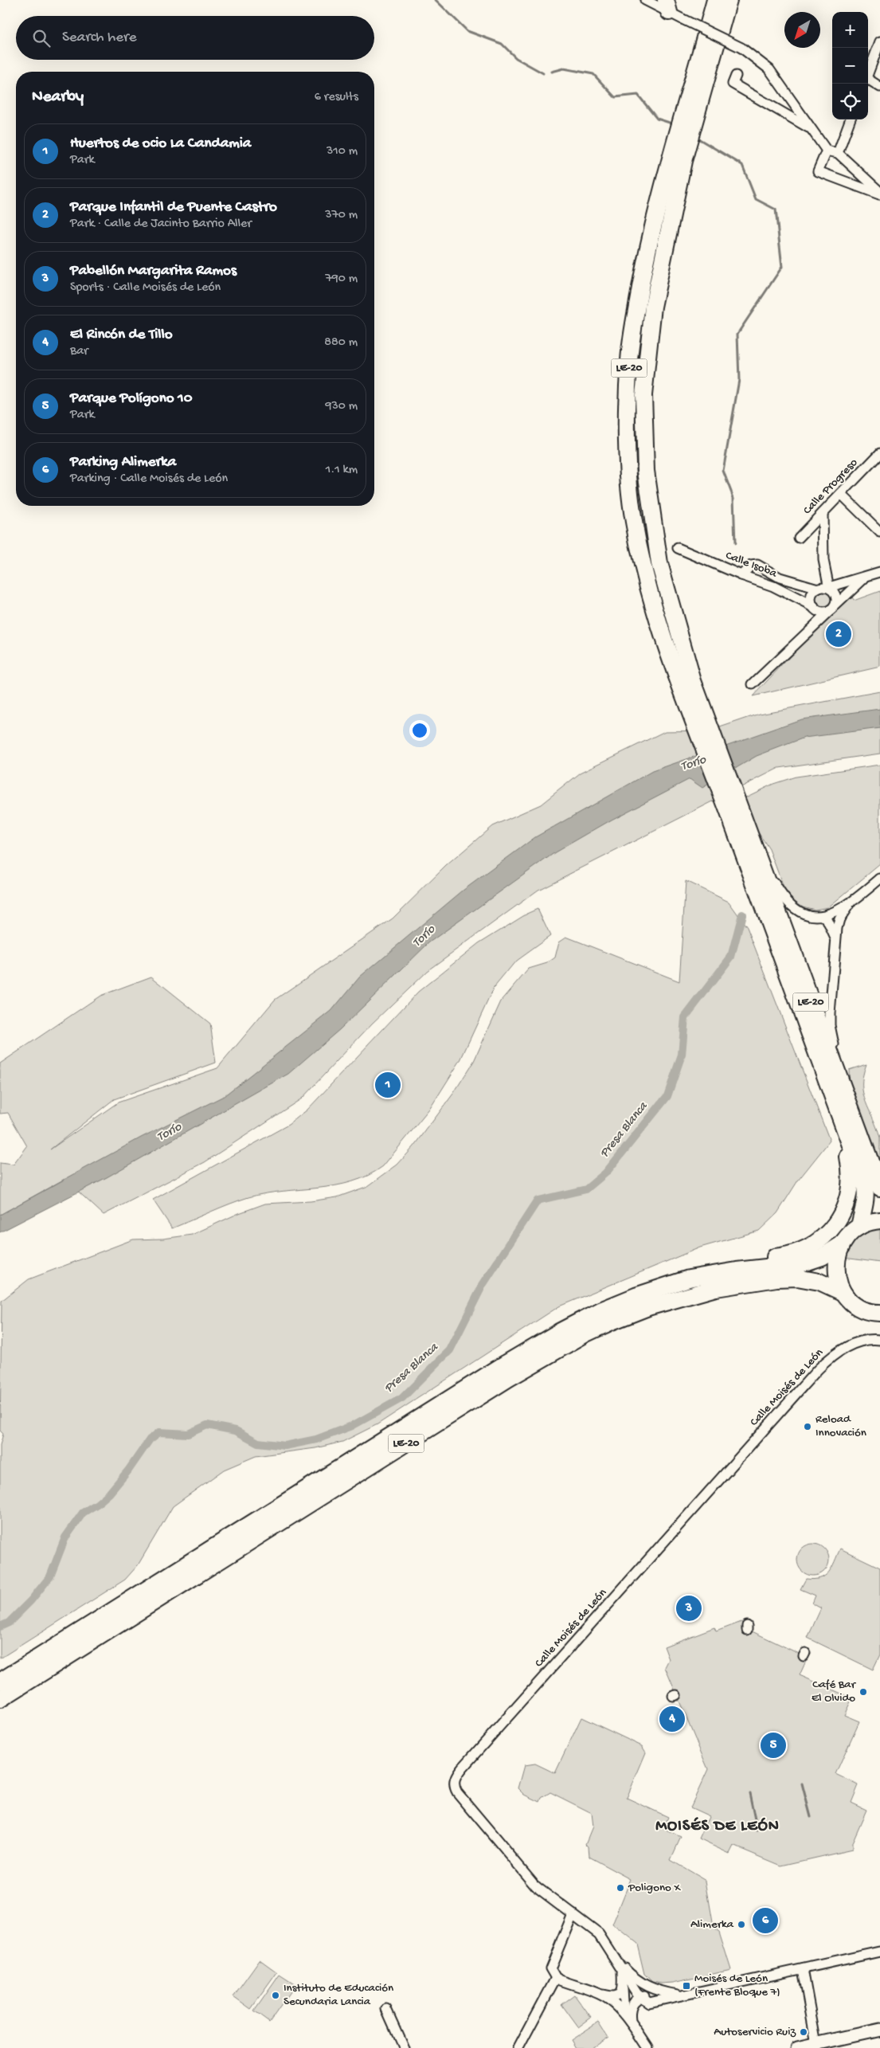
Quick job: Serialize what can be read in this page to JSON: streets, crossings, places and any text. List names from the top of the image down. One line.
{"streets":{"highway":["LE-20"],"street":["Calle Progreso","Calle Isoba","Calle Moisés de León"]},"districts":["MOISÉS DE LEÓN"],"water":["Torío","Presa Blanca"],"places":{"other":["Reload Innovación","Café Bar El Olvido","Poligono X","Alimerka","Instituto de Educación Secundaria Lancia","Autoservicio Ruiz"],"transit":["Moisés de León (Frente Bloque 7)"]},"north":"bottom left","page":{"map_buttons":["+","−"],"search":"Search here","heading":["Nearby","6 results"],"list":[{"mark":"1","name":"Huertos de ocio La Candamia","note":"Park","value":"310 m"},{"mark":"2","name":"Parque Infantil de Puente Castro","note":"Park · Calle de Jacinto Barrio Aller","value":"370 m"},{"mark":"3","name":"Pabellón Margarita Ramos","note":"Sports · Calle Moisés de León","value":"790 m"},{"mark":"4","name":"El Rincón de Tillo","note":"Bar","value":"880 m"},{"mark":"5","name":"Parque Polígono 10","note":"Park","value":"930 m"},{"mark":"6","name":"Parking Alimerka","note":"Parking · Calle Moisés de León","value":"1.1 km"}],"pins":["2","1","3","4","5","6"]}}
